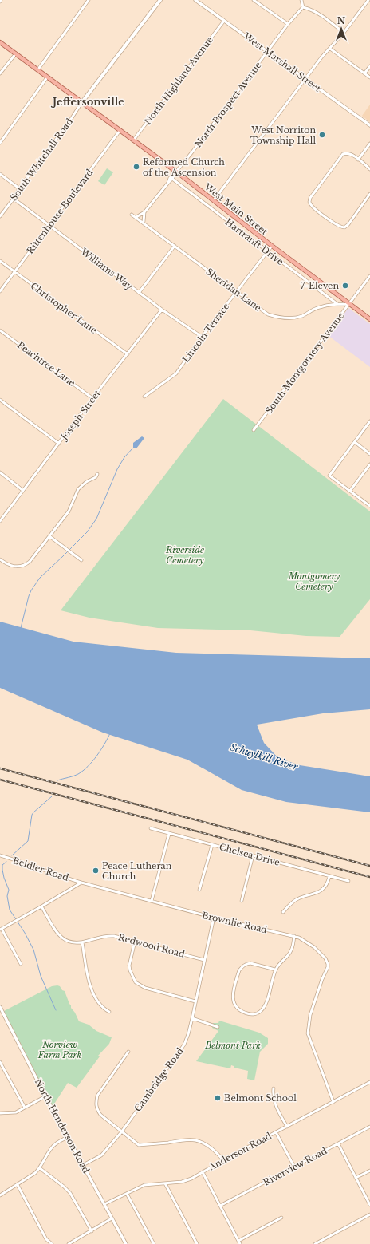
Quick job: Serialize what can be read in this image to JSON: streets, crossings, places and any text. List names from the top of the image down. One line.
{"streets":{"main road":["West Main Street"],"street":["West Marshall Street","North Highland Avenue","North Prospect Avenue","South Whitehall Road","Rittenhouse Boulevard","Hartranft Drive","Williams Way","Sheridan Lane","Christopher Lane","Lincoln Terrace","South Montgomery Avenue","Peachtree Lane","Joseph Street","Chelsea Drive","Beidler Road","Brownlie Road","Redwood Road","Cambridge Road","North Henderson Road","Anderson Road","Riverview Road"]},"crossings":[["West Marshall Street","North Highland Avenue"],["West Marshall Street","North Prospect Avenue"],["North Highland Avenue","West Main Street"],["North Prospect Avenue","West Main Street"],["South Whitehall Road","West Main Street"],["South Whitehall Road","Williams Way"],["West Main Street","Rittenhouse Boulevard"],["West Main Street","Sheridan Lane"],["West Main Street","Lincoln Terrace"],["West Main Street","South Montgomery Avenue"],["Rittenhouse Boulevard","Williams Way"],["Rittenhouse Boulevard","Christopher Lane"],["Hartranft Drive","Sheridan Lane"],["Hartranft Drive","Lincoln Terrace"],["Williams Way","Lincoln Terrace"],["Williams Way","Joseph Street"],["Sheridan Lane","Lincoln Terrace"],["Sheridan Lane","South Montgomery Avenue"],["Christopher Lane","Joseph Street"],["Peachtree Lane","Joseph Street"],["Beidler Road","Brownlie Road"],["Brownlie Road","Cambridge Road"],["Brownlie Road","Anderson Road"],["Redwood Road","Cambridge Road"],["Cambridge Road","North Henderson Road"],["North Henderson Road","Anderson Road"]],"districts":["Jeffersonville"],"water":["Schuylkill River"],"parks":["Riverside Cemetery","Montgomery Cemetery","Norview Farm Park","Belmont Park"],"places":["West Norriton Township Hall","Reformed Church of the Ascension","7-Eleven","Peace Lutheran Church","Belmont School"],"north":"top"}
